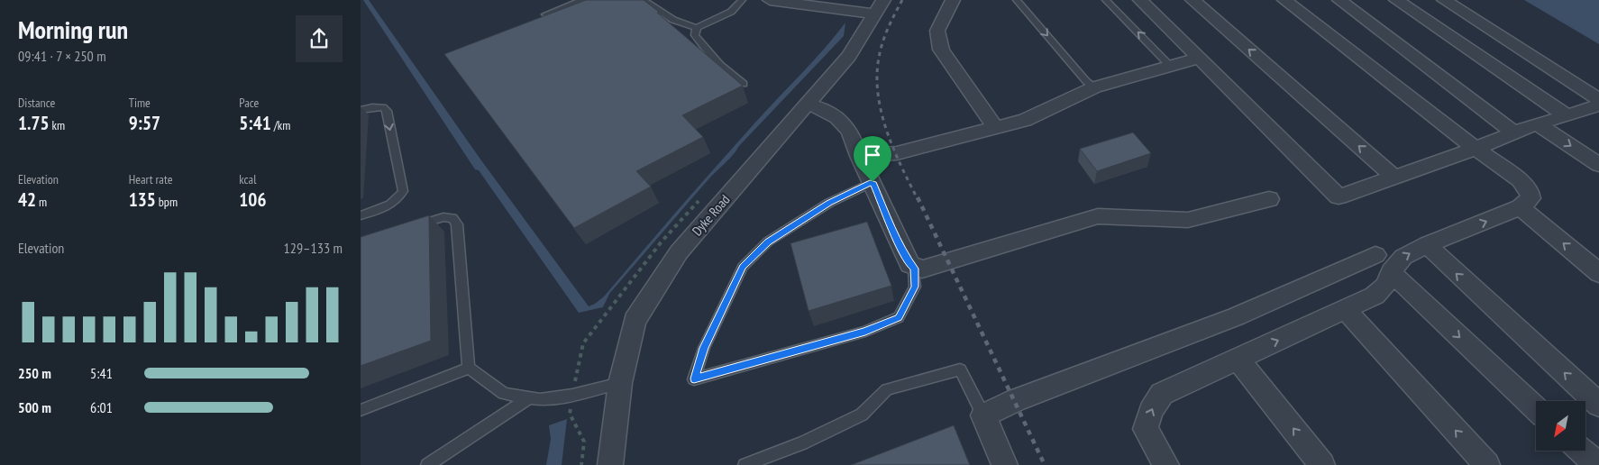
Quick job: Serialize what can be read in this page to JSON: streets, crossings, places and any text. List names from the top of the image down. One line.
{"streets":{"street":["Dyke Road"]},"north":"bottom left","page":{"heading":["Morning run","09:41 · 7 × 250 m"],"stats":[["Distance","1.75 km"],["Time","9:57"],["Pace","5:41 /km"],["Elevation","42 m"],["Heart rate","135 bpm"],["kcal","106"]],"chart":["Elevation","129–133 m"],"list":[{"name":"250 m","note":"5:41"},{"name":"500 m","note":"6:01"}]}}
